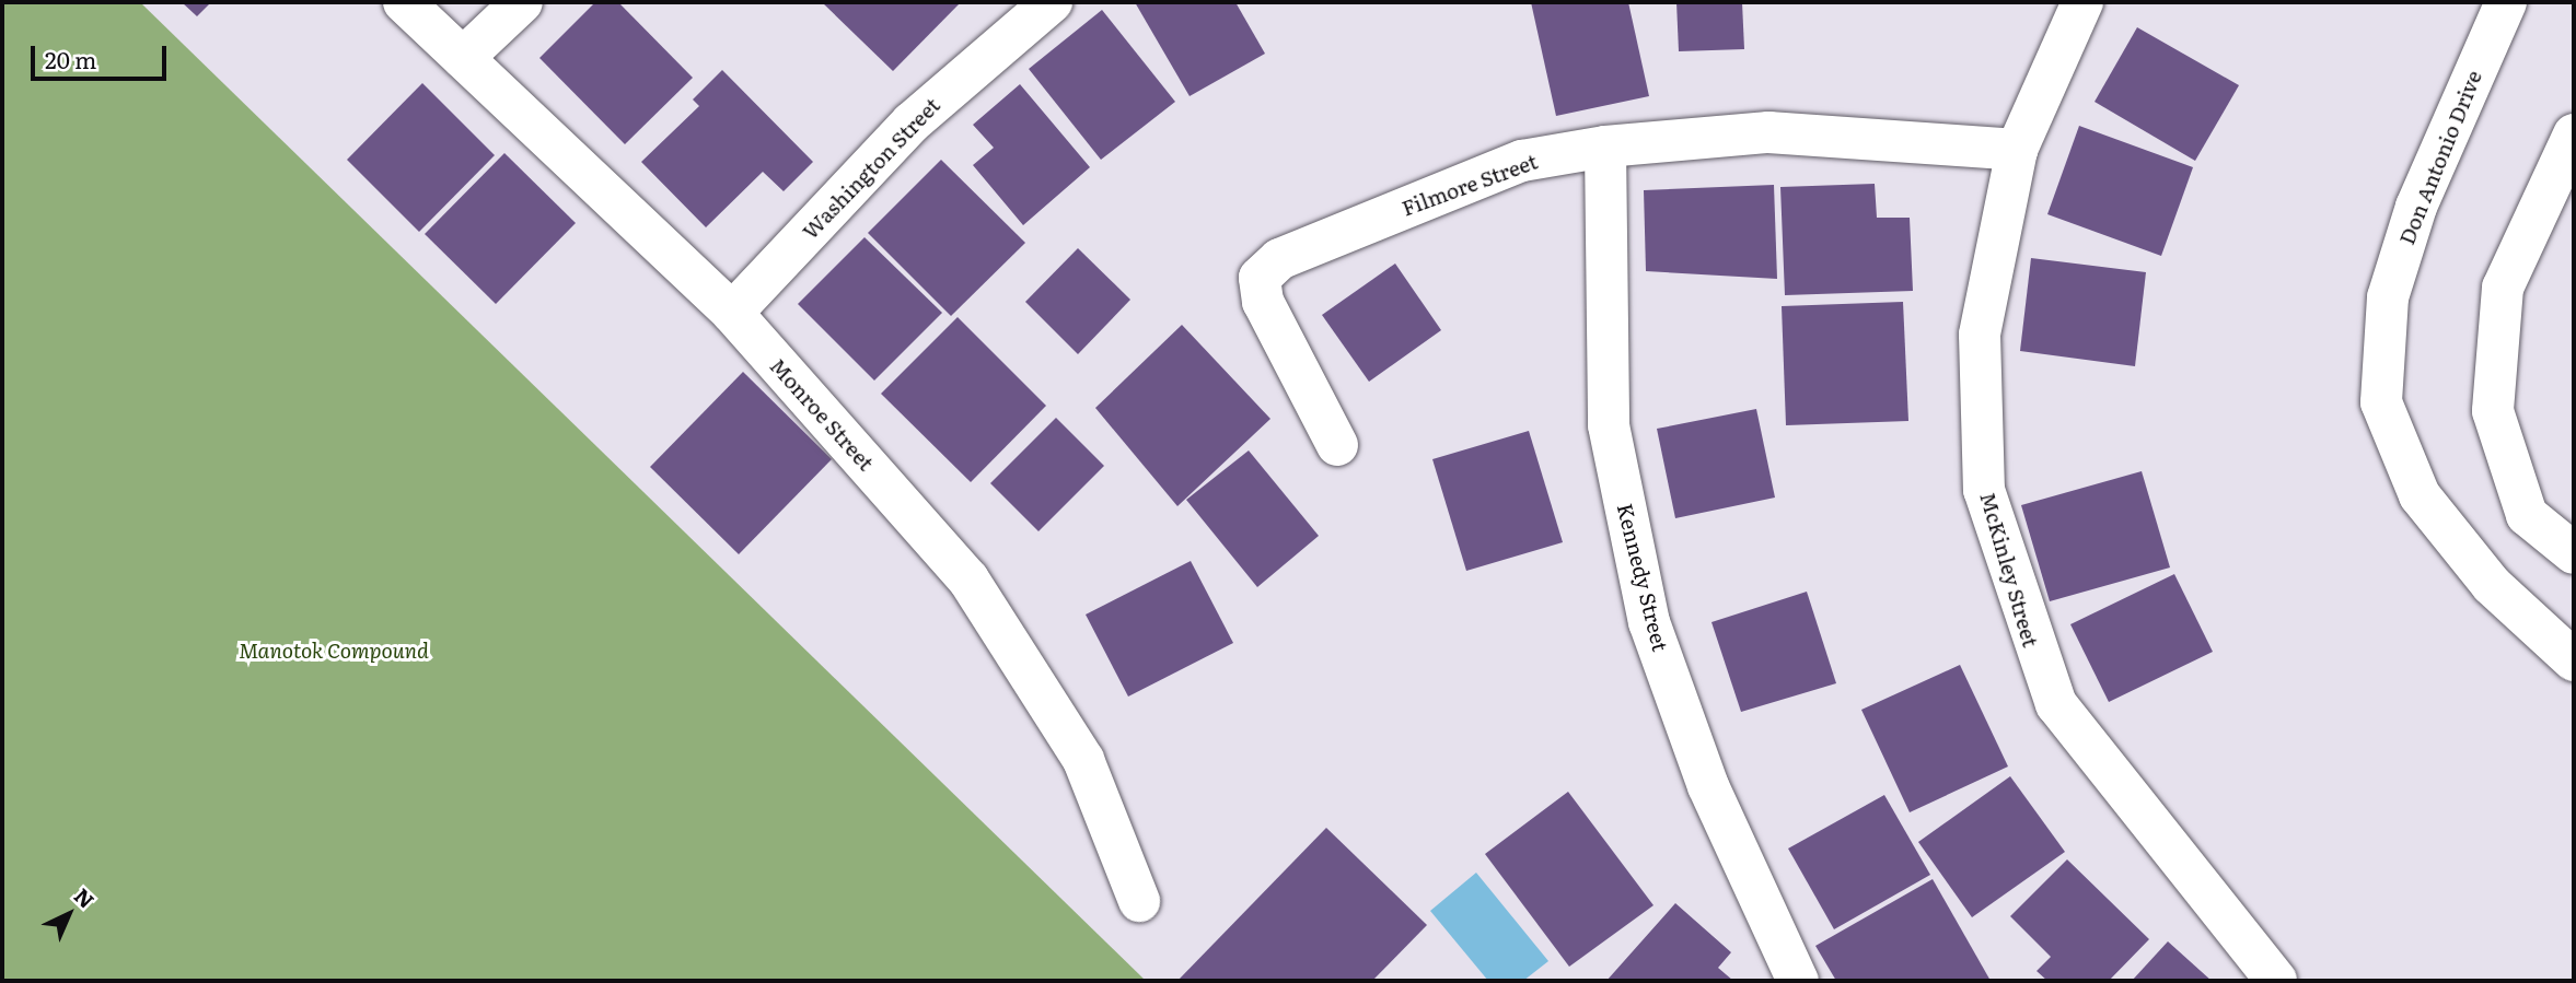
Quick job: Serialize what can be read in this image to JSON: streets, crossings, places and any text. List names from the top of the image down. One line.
{"streets":{"street":["Don Antonio Drive","Washington Street","Filmore Street","Monroe Street","McKinley Street","Kennedy Street"]},"crossings":[["Washington Street","Monroe Street"],["Filmore Street","McKinley Street"],["Filmore Street","Kennedy Street"]],"parks":["Manotok Compound"],"scale_bar":"20 m","north":"top right"}
